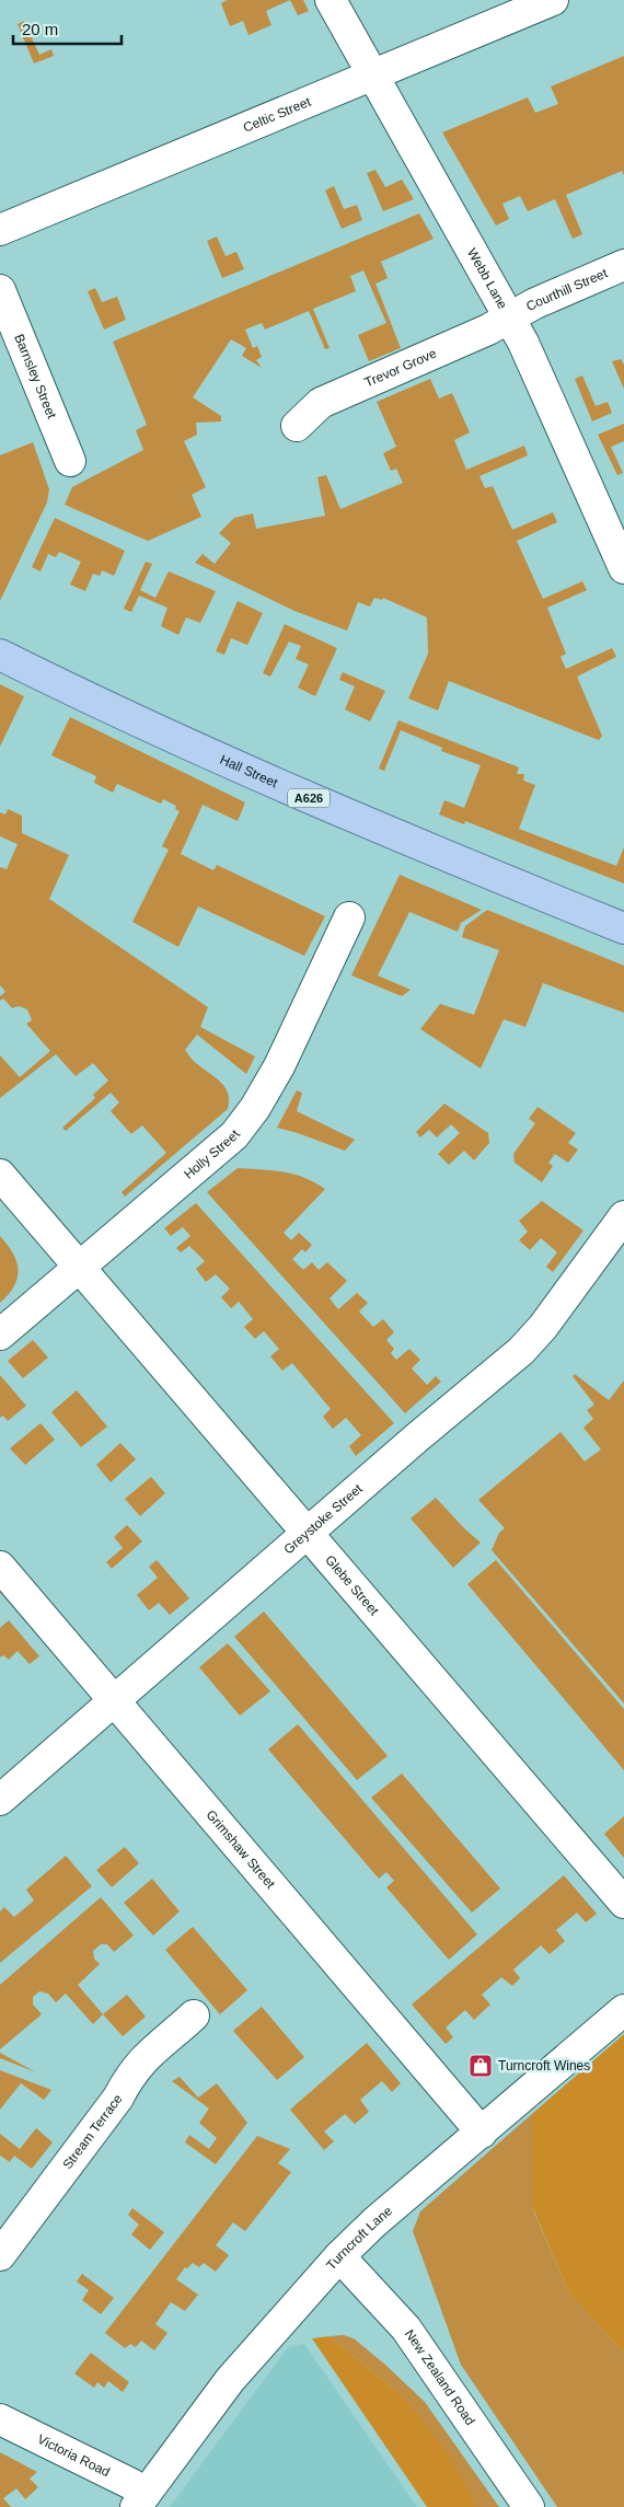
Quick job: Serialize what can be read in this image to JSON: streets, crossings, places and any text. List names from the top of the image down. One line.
{"streets":{"main road":["Hall Street","A626"],"street":["Celtic Street","Webb Lane","Courthill Street","Trevor Grove","Barnsley Street","Holly Street","Greystoke Street","Glebe Street","Grimshaw Street","Stream Terrace","Turncroft Lane","New Zealand Road","Victoria Road"]},"crossings":[["Celtic Street","Webb Lane"],["Webb Lane","Courthill Street"],["Webb Lane","Trevor Grove"],["Courthill Street","Trevor Grove"],["Holly Street","Glebe Street"],["Greystoke Street","Glebe Street"],["Greystoke Street","Grimshaw Street"],["Grimshaw Street","Turncroft Lane"],["Turncroft Lane","New Zealand Road"],["Turncroft Lane","Victoria Road"]],"places":{"shop":["Turncroft Wines"]},"scale_bar":"20 m"}
